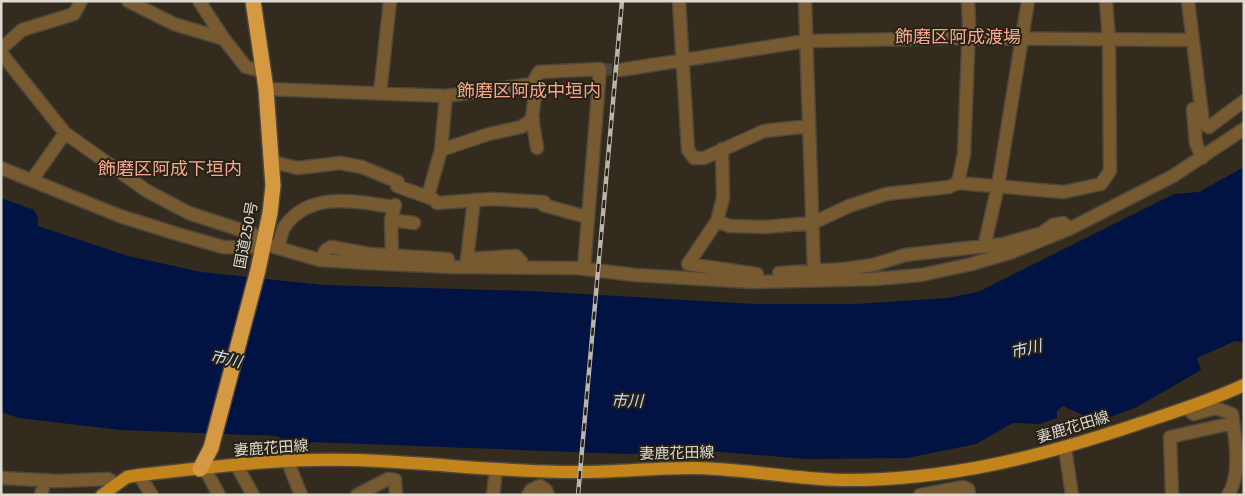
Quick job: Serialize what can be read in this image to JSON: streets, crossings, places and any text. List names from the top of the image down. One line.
{"streets":{"highway":["国道250号"],"main road":["妻鹿花田線"]},"crossings":[["国道250号","妻鹿花田線"]],"districts":["飾磨区阿成渡場","飾磨区阿成中垣内","飾磨区阿成下垣内"],"water":["市川"]}
